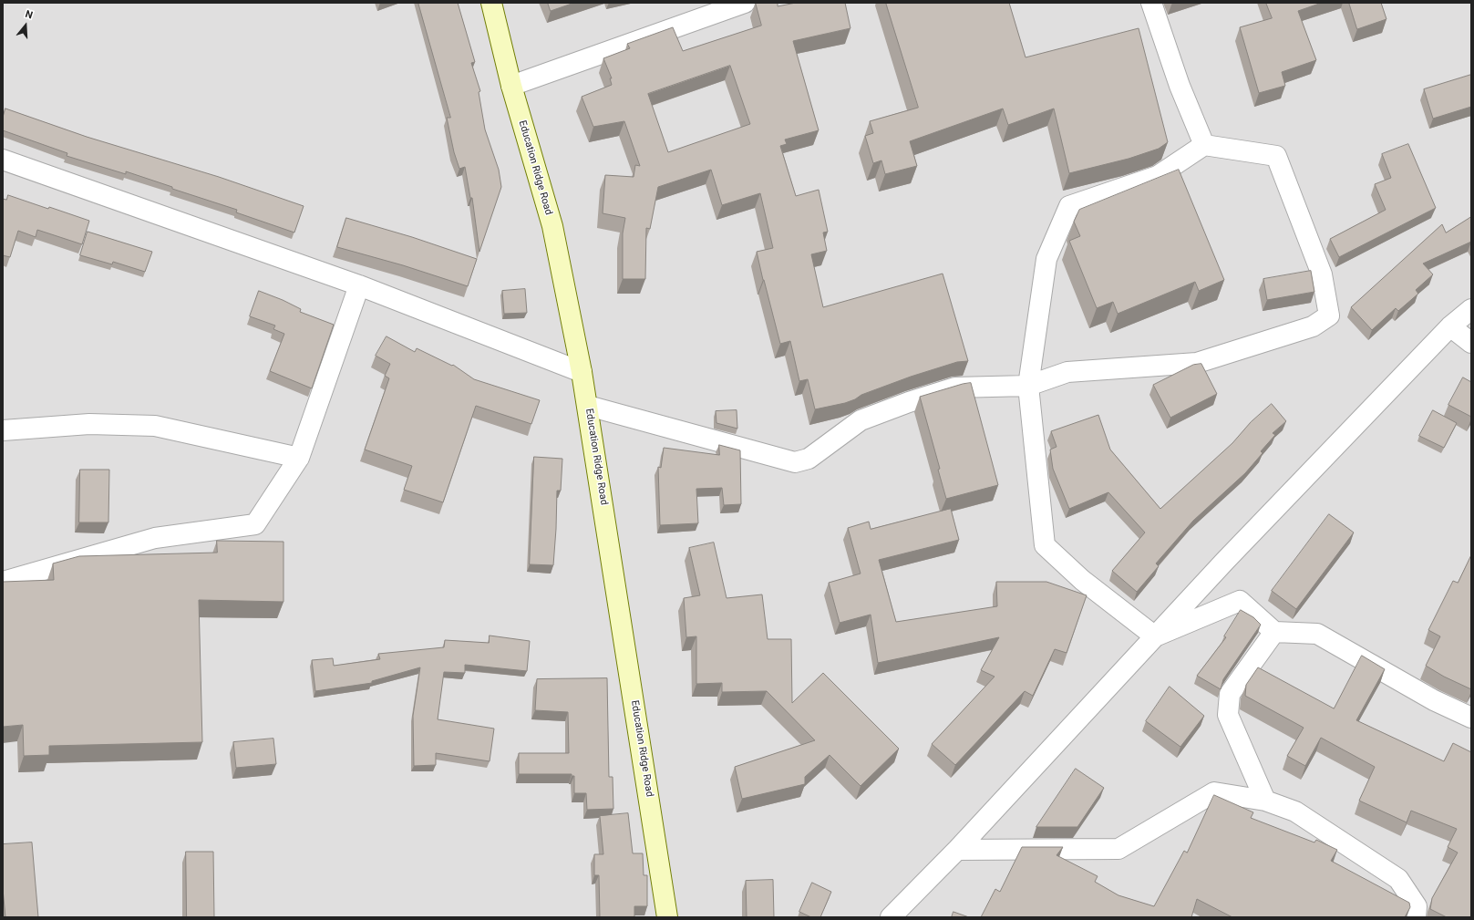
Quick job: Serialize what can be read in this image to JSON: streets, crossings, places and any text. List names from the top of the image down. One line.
{"streets":{"main road":["Education Ridge Road"]},"north":"top"}
